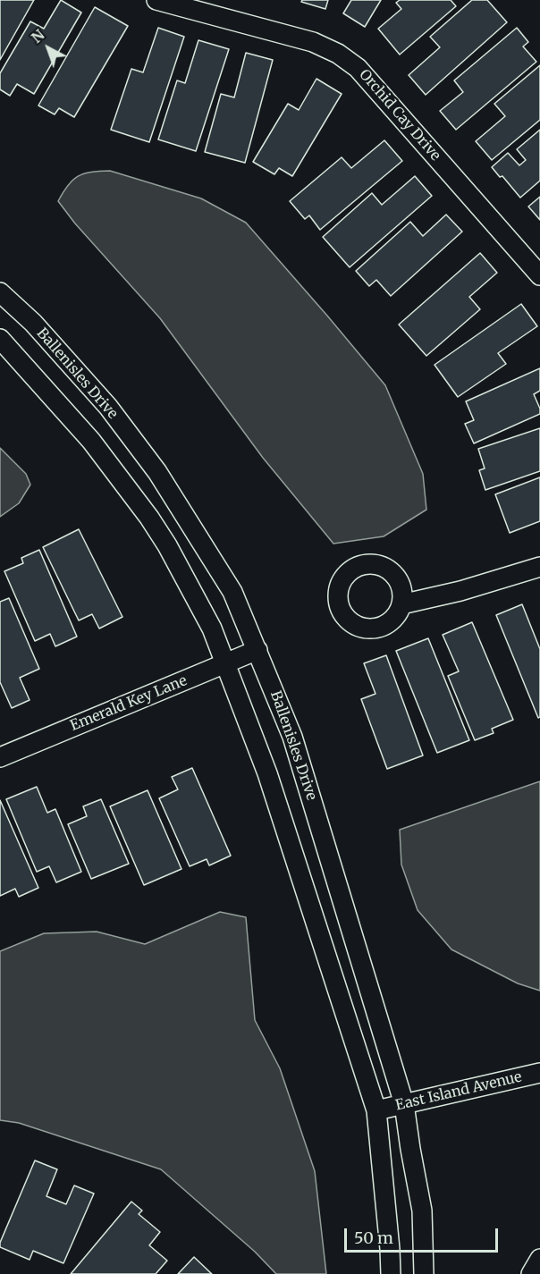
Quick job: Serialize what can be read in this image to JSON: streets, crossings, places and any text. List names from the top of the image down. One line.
{"streets":{"street":["Orchid Cay Drive","Ballenisles Drive","Emerald Key Lane","East Island Avenue"]},"crossings":[["Ballenisles Drive","Emerald Key Lane"],["Ballenisles Drive","East Island Avenue"]],"scale_bar":"50 m","north":"top left"}
